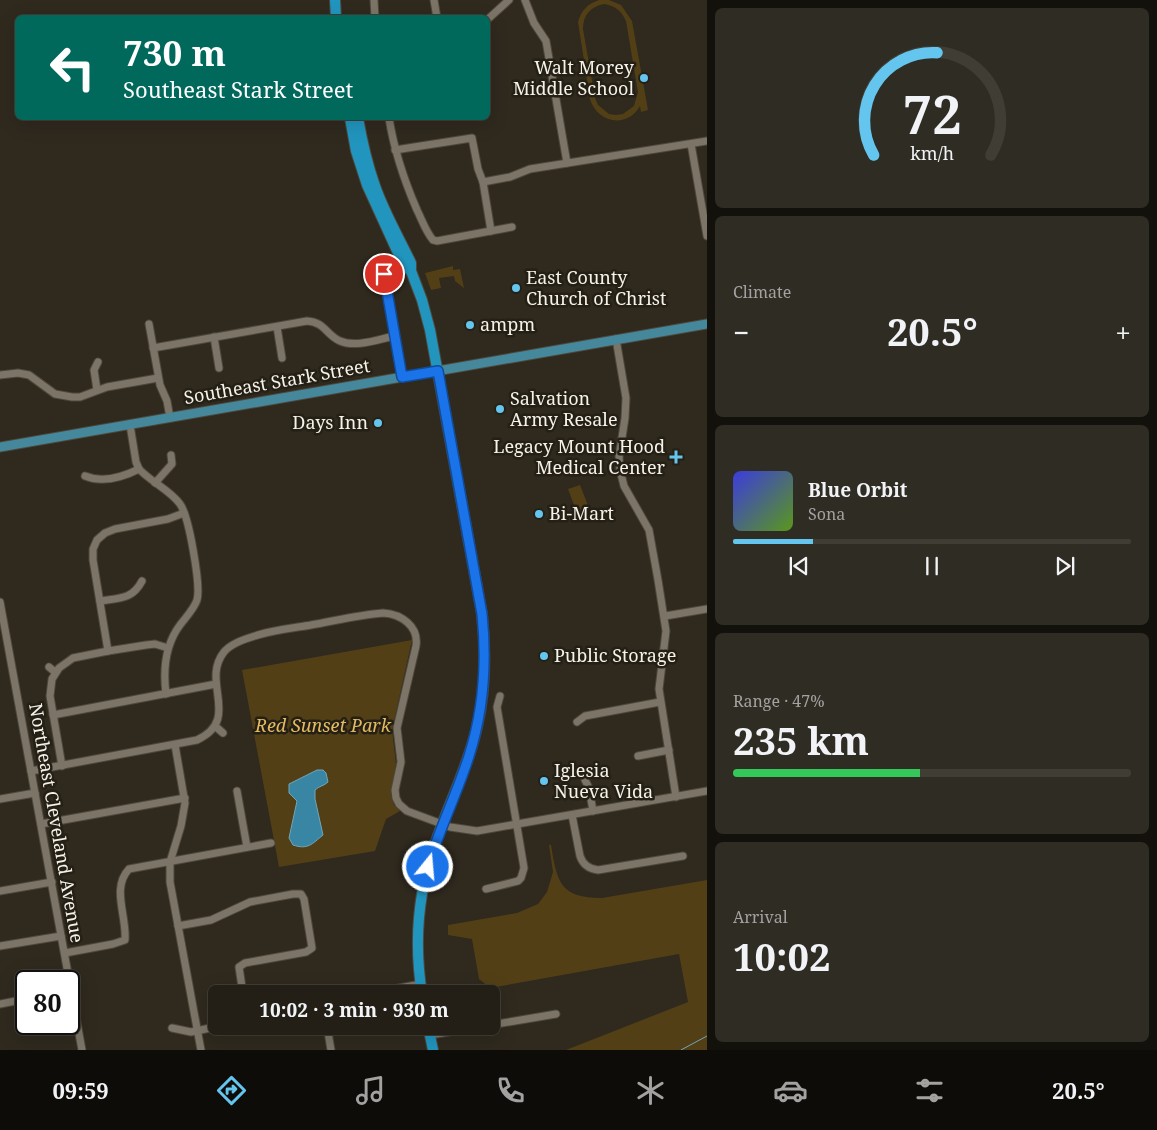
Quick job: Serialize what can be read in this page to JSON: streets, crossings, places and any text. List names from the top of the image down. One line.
{"streets":{"main road":["Southeast Stark Street"],"street":["Northeast Cleveland Avenue"]},"parks":["Red Sunset Park"],"places":{"other":["Walt Morey Middle School","East County Church of Christ","ampm","Salvation Army Resale","Days Inn","Bi-Mart","Public Storage","Iglesia Nueva Vida"],"health":["Legacy Mount Hood Medical Center"]},"page":{"turn":["730 m","Southeast Stark Street"],"tile":["Climate",["Range · 47%","235 km"],["Arrival","10:02"]],"heat":["−","20.5°","+"],"song":["Blue Orbit","Sona"],"limit":"80","trip":"10:02 · 3 min · 930 m","tabs":["09:59","20.5°"],"gauge":["72","km/h"]}}
